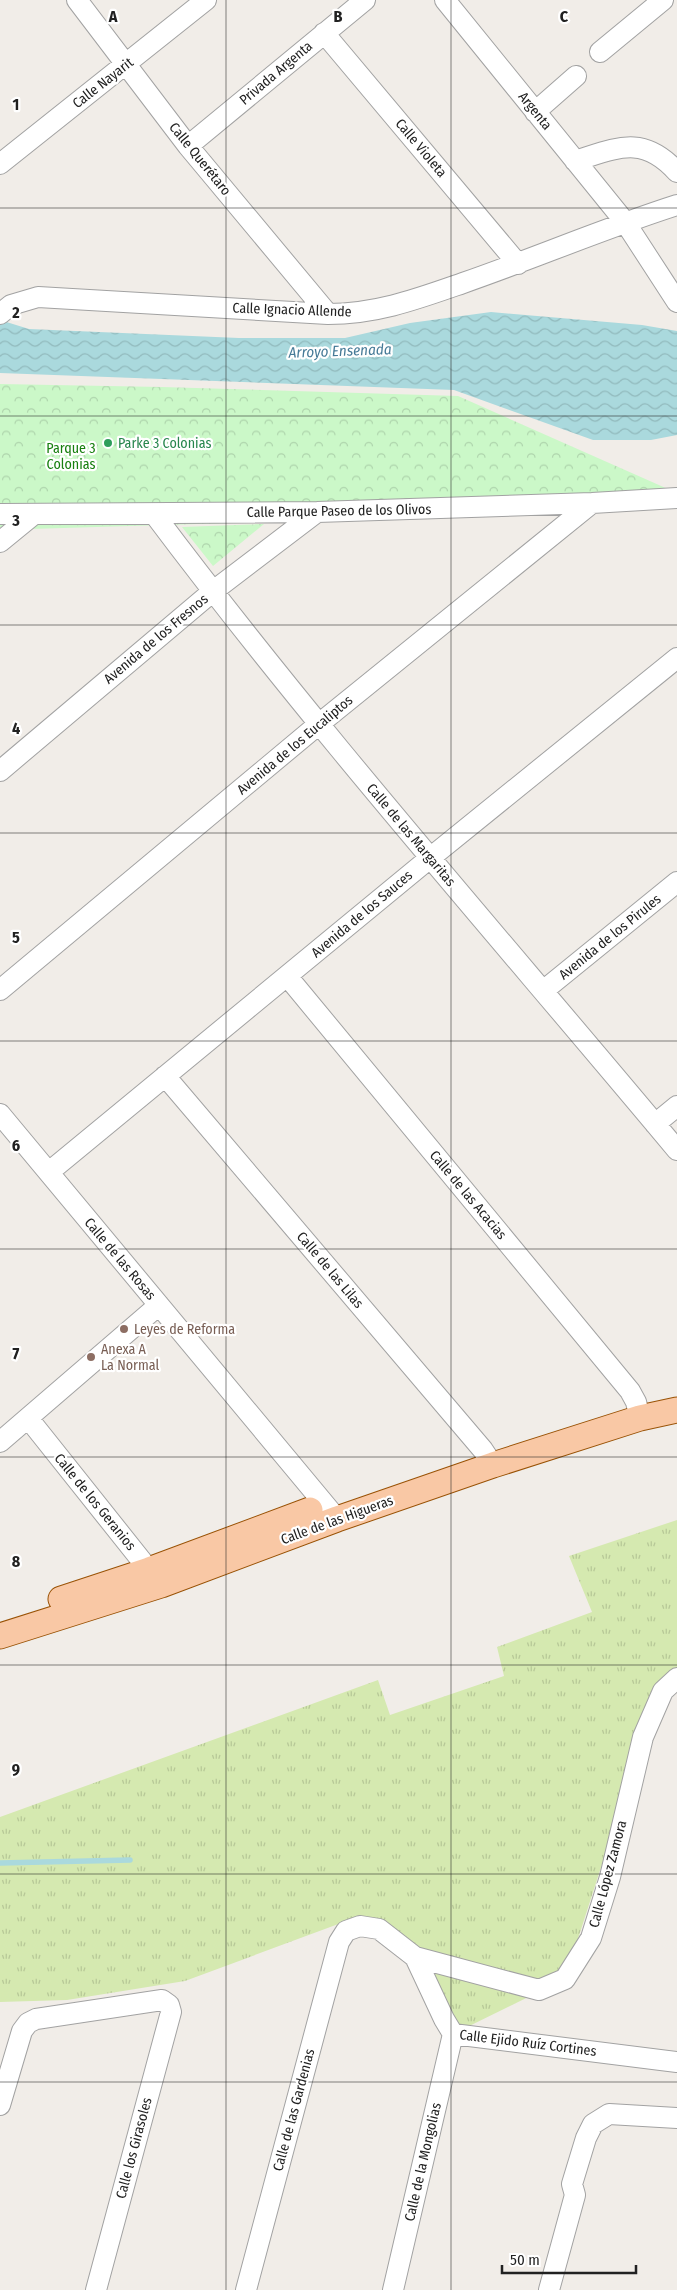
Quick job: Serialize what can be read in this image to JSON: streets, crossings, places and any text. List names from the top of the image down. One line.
{"streets":{"main road":["Calle de las Higueras"],"street":["Privada Argenta","Calle Nayarit","Argenta","Calle Violeta","Calle Querétaro","Calle Ignacio Allende","Calle Parque Paseo de los Olivos","Avenida de los Fresnos","Avenida de los Eucaliptos","Calle de las Margaritas","Avenida de los Sauces","Avenida de los Pirules","Calle de las Acacias","Calle de las Rosas","Calle de las Lilas","Calle de los Geranios","Calle López Zamora","Calle Ejido Ruíz Cortines","Calle de las Gardenias","Calle los Girasoles","Calle de la Mongolias"]},"crossings":[["Privada Argenta","Calle Violeta"],["Privada Argenta","Calle Querétaro"],["Calle Nayarit","Calle Querétaro"],["Argenta","Calle Ignacio Allende"],["Calle Violeta","Calle Ignacio Allende"],["Calle Querétaro","Calle Ignacio Allende"],["Calle Parque Paseo de los Olivos","Avenida de los Fresnos"],["Calle Parque Paseo de los Olivos","Avenida de los Eucaliptos"],["Calle Parque Paseo de los Olivos","Calle de las Margaritas"],["Avenida de los Fresnos","Calle de las Margaritas"],["Avenida de los Eucaliptos","Calle de las Margaritas"],["Calle de las Margaritas","Avenida de los Sauces"],["Calle de las Margaritas","Avenida de los Pirules"],["Avenida de los Sauces","Calle de las Acacias"],["Avenida de los Sauces","Calle de las Rosas"],["Avenida de los Sauces","Calle de las Lilas"],["Calle de las Acacias","Calle de las Higueras"],["Calle de las Rosas","Calle de las Higueras"],["Calle de las Lilas","Calle de las Higueras"],["Calle de los Geranios","Calle de las Higueras"],["Calle López Zamora","Calle Ejido Ruíz Cortines"],["Calle Ejido Ruíz Cortines","Calle de las Gardenias"],["Calle Ejido Ruíz Cortines","Calle de la Mongolias"]],"water":["Arroyo Ensenada"],"parks":["Parque 3 Colonias"],"places":["Parke 3 Colonias","Leyes de Reforma","Anexa A La Normal"],"scale_bar":"50 m","grid":{"columns":["A","B","C"],"rows":["1","2","3","4","5","6","7","8","9"]}}
